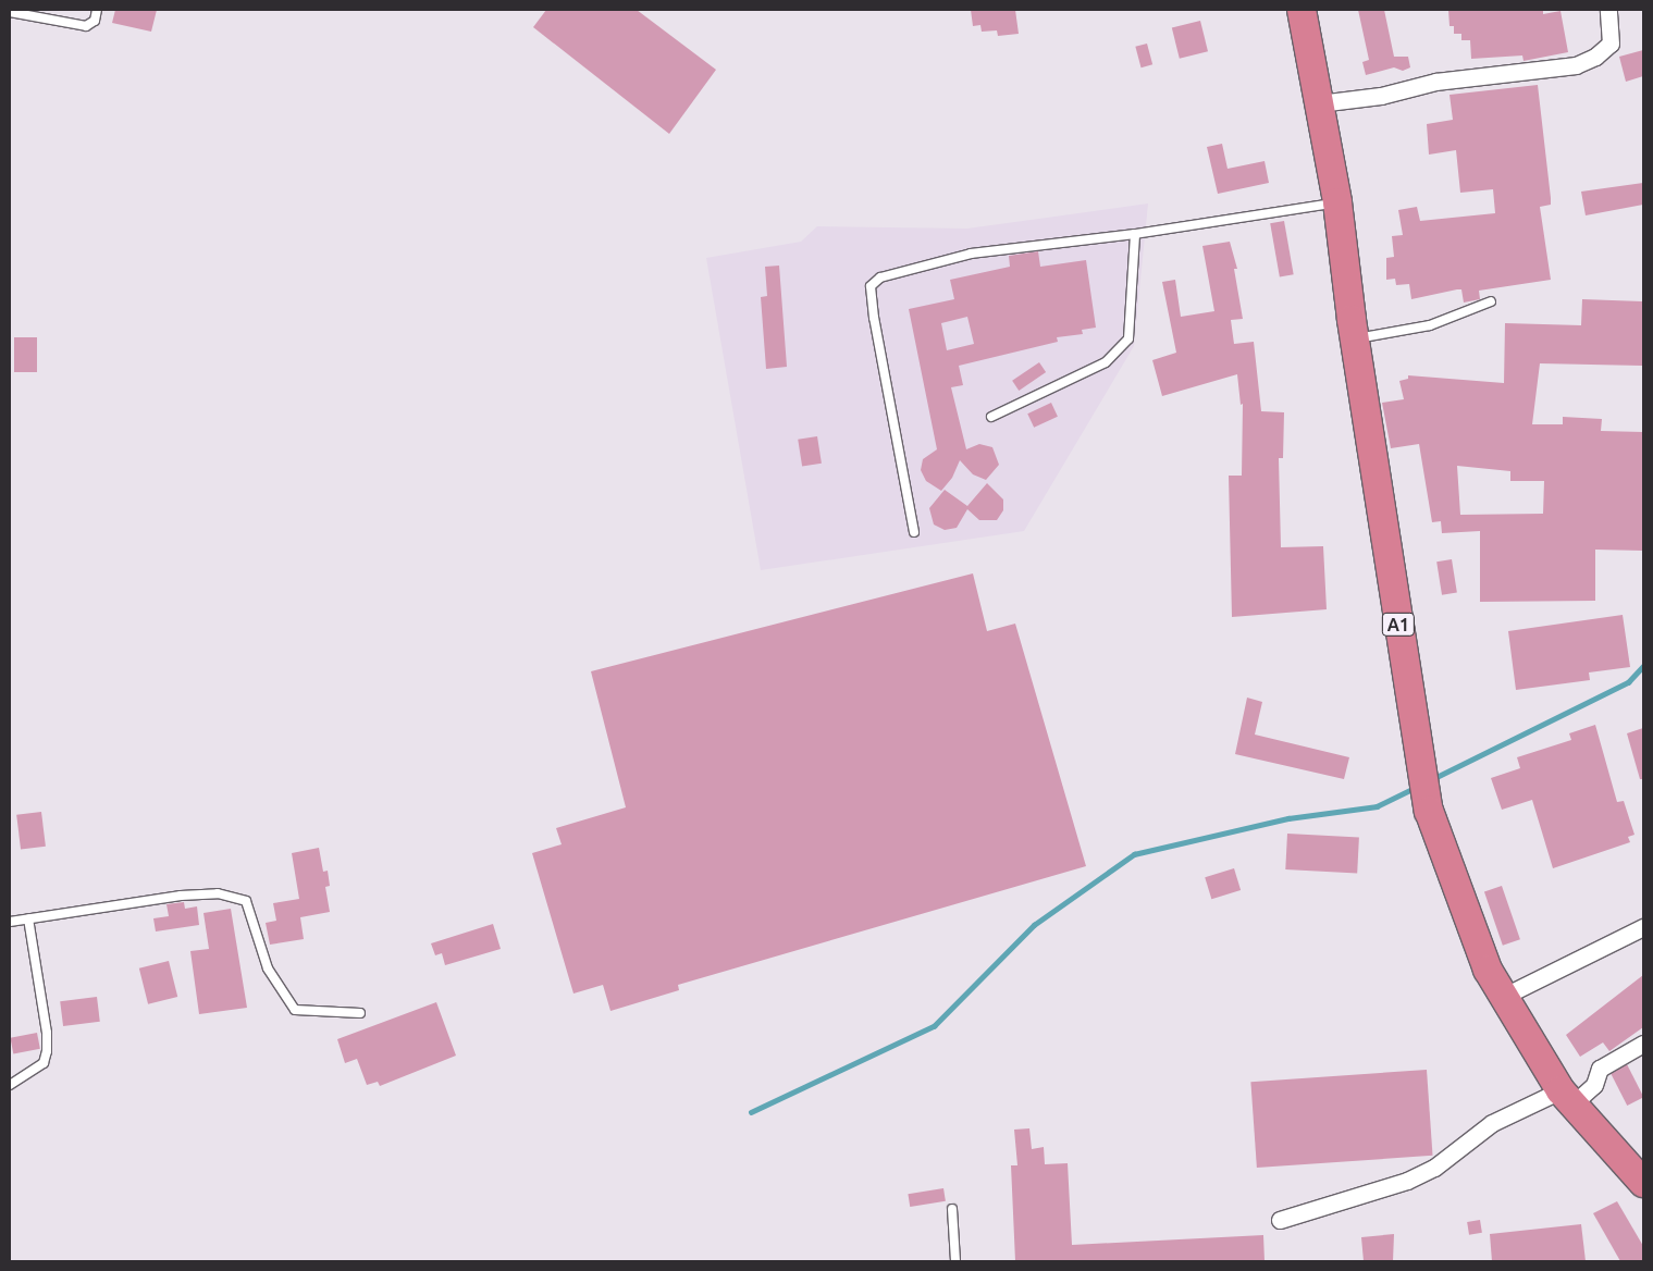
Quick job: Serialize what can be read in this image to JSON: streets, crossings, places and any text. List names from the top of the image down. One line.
{"streets":{"highway":["A1"]}}
